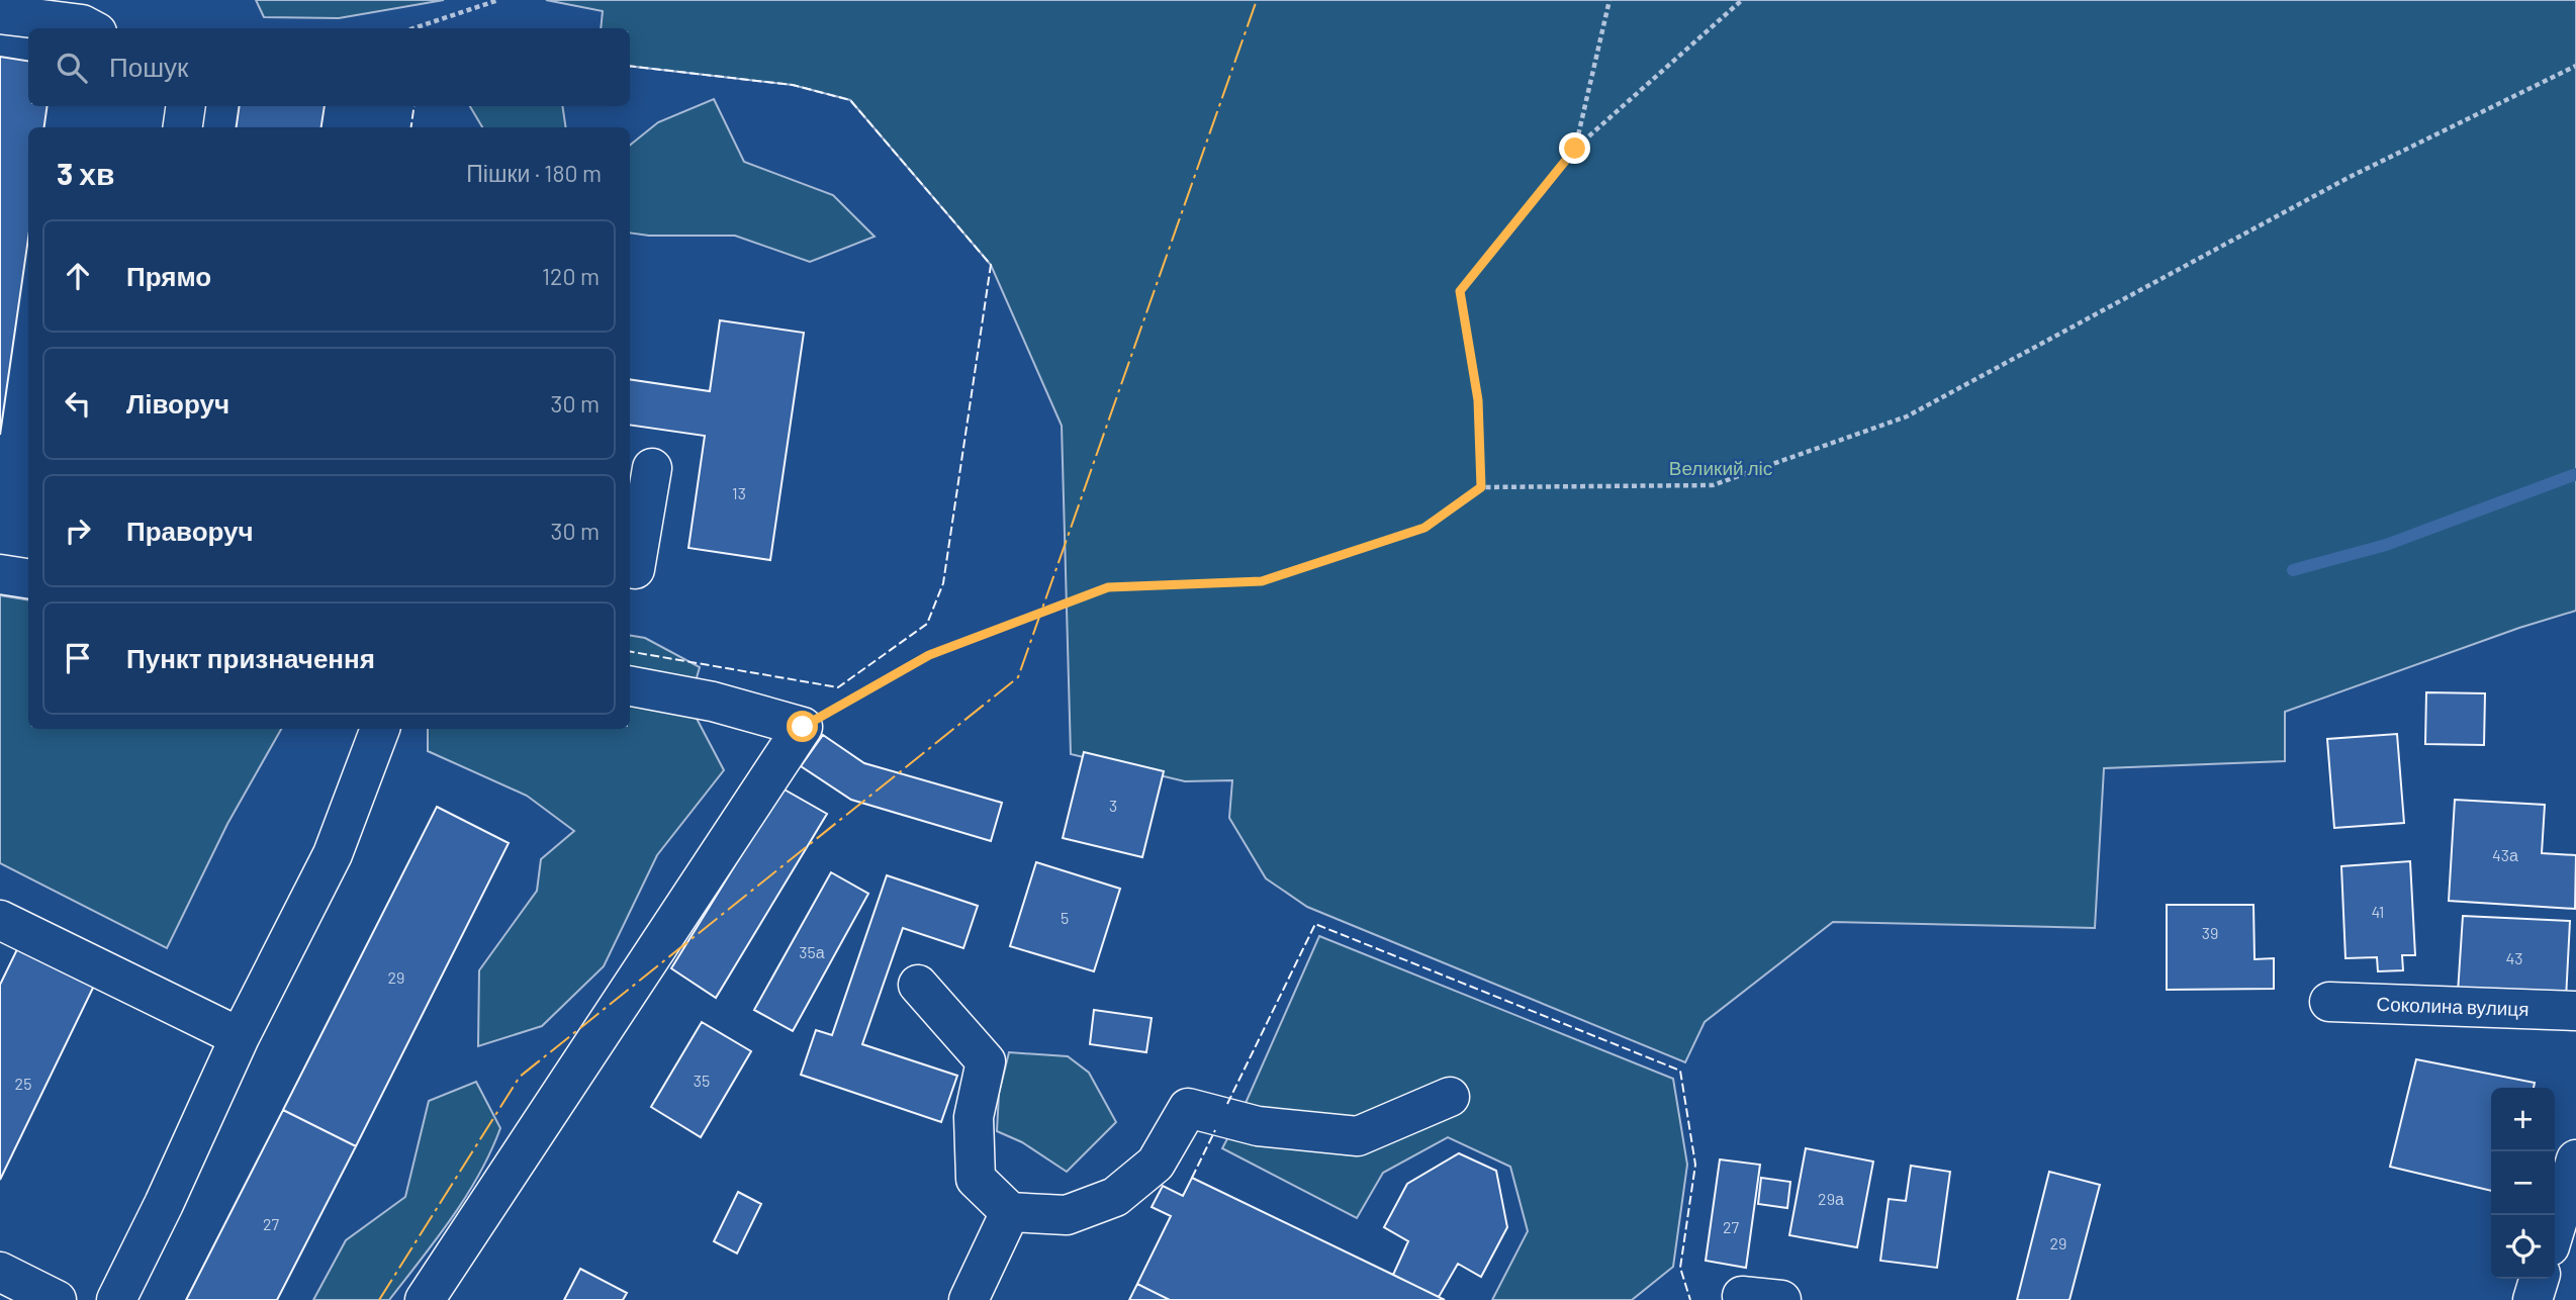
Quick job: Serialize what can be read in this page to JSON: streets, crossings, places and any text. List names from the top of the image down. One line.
{"streets":{"street":["Соколина вулиця"]},"parks":["Великий ліс"],"house_numbers":["13","3","43а","41","5","39","35а","43","29","35","25","29а","27","27","29"],"page":{"search":"Пошук","heading":["3 хв","Пішки · 180 m"],"list":[["Прямо","120 m"],["Ліворуч","30 m"],["Праворуч","30 m"],"Пункт призначення"],"map_buttons":["+","−"]}}
